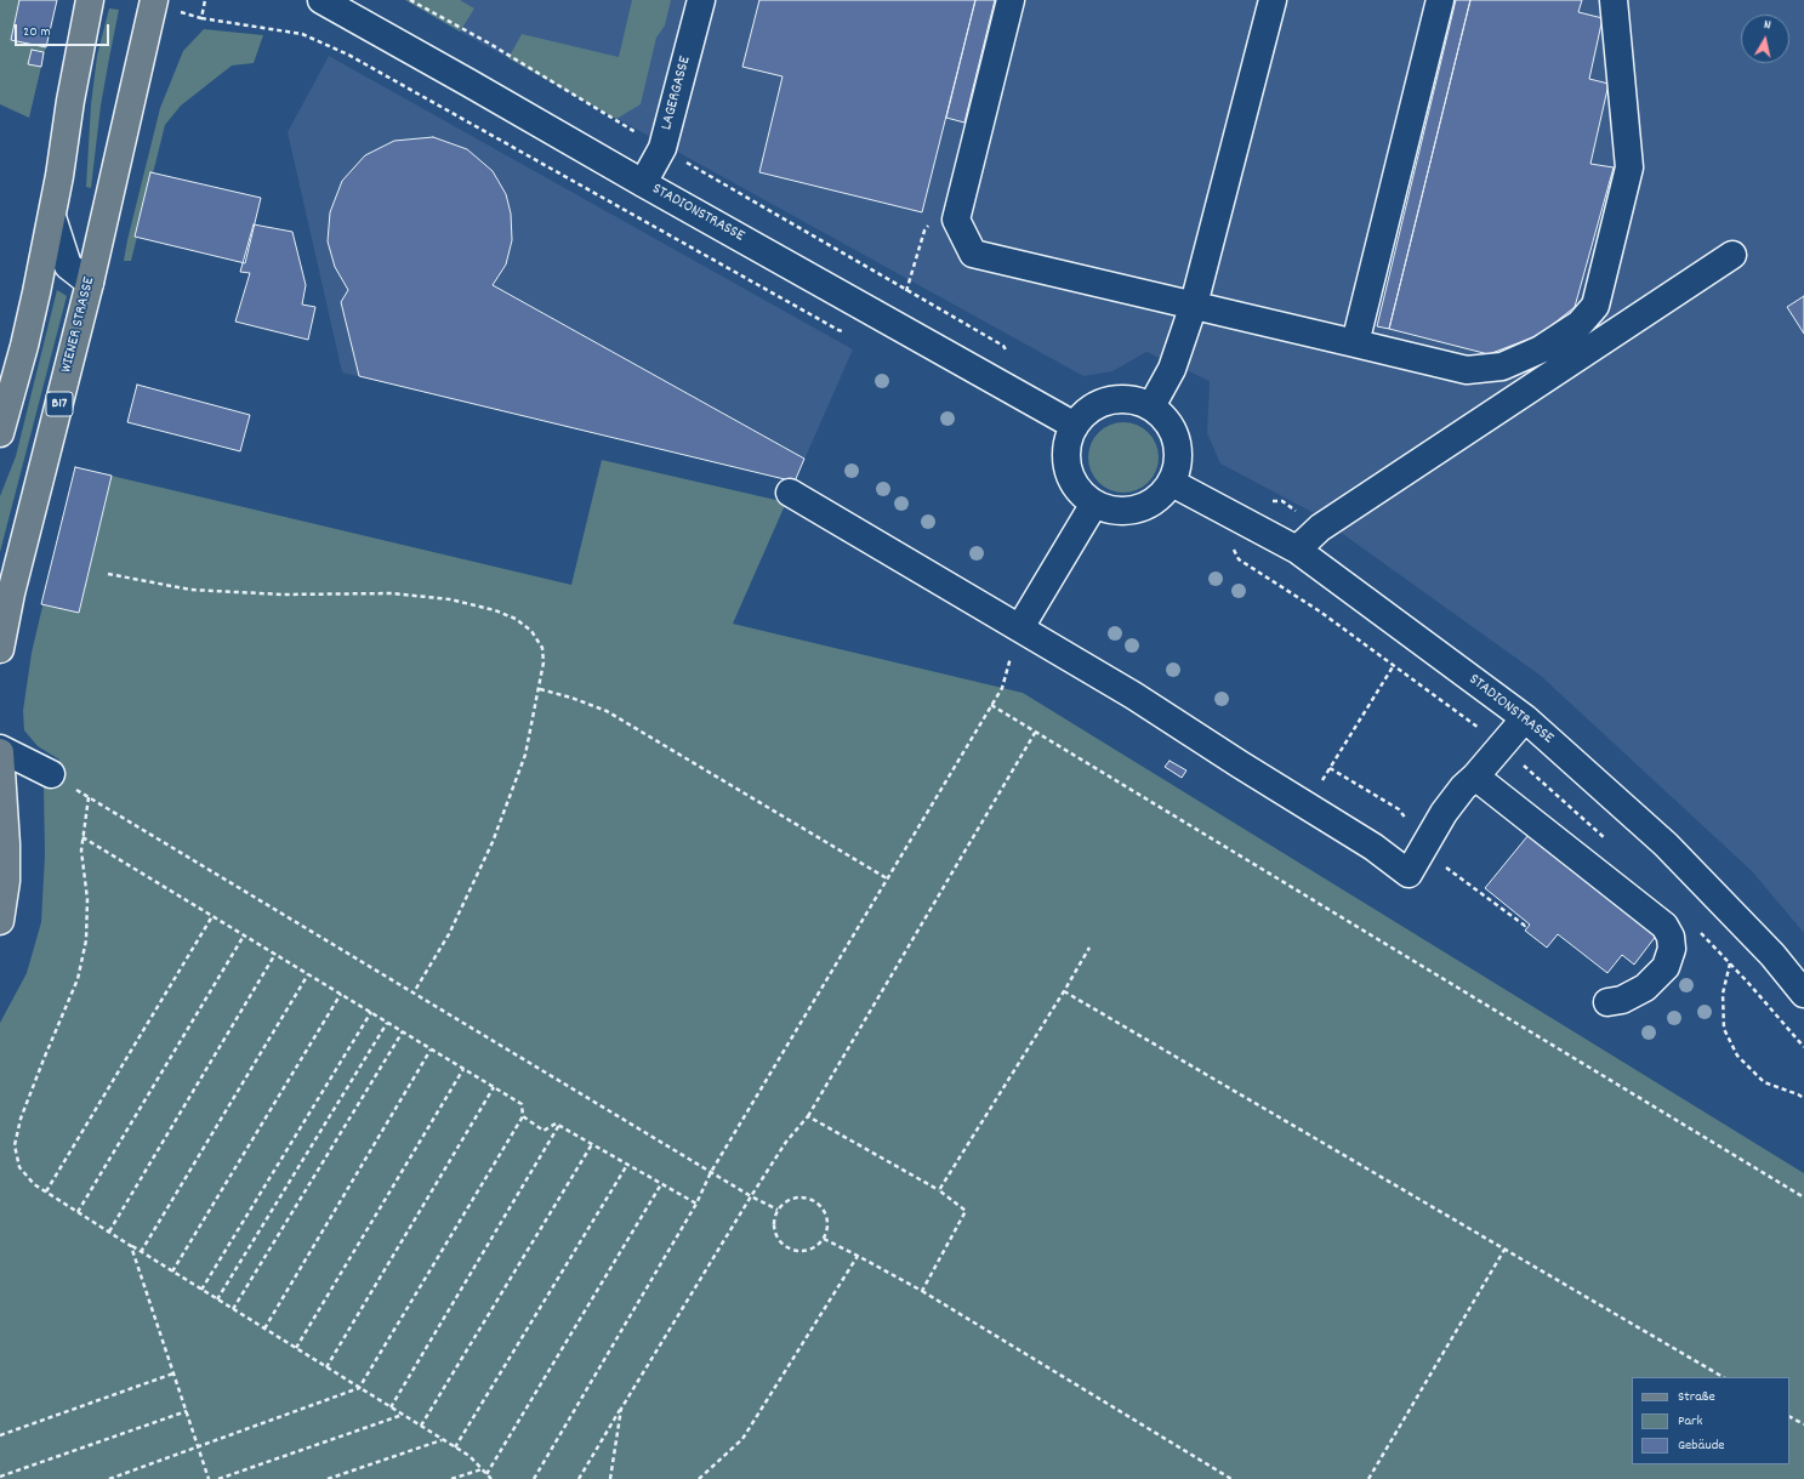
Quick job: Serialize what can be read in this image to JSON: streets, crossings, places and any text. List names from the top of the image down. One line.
{"streets":{"main road":["WIENER STRASSE","B17"],"street":["LAGERGASSE","STADIONSTRASSE"]},"crossings":[["LAGERGASSE","STADIONSTRASSE"]],"legend":["Straße","Park","Gebäude"],"scale_bar":"20 m","north":"top"}
